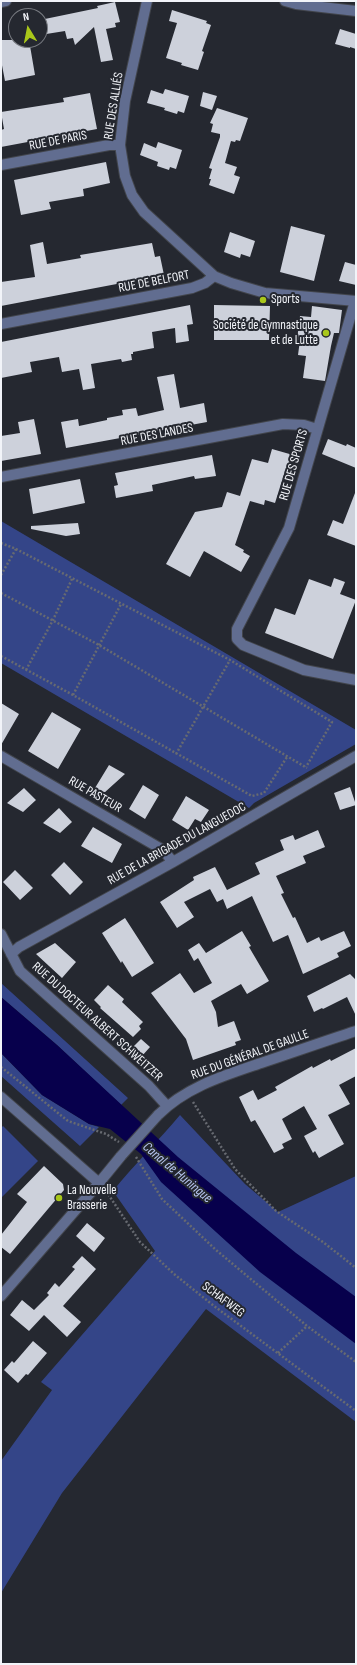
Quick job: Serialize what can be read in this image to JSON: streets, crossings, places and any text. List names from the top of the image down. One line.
{"streets":{"street":["RUE DES ALLIÉS","RUE DE PARIS","RUE DE BELFORT","RUE DES LANDES","RUE DES SPORTS","RUE PASTEUR","RUE DE LA BRIGADE DU LANGUEDOC","RUE DU DOCTEUR ALBERT SCHWEITZER","RUE DU GÉNÉRAL DE GAULLE"],"path":["SCHAFWEG"]},"crossings":[["RUE DES ALLIÉS","RUE DE PARIS"],["RUE DES ALLIÉS","RUE DE BELFORT"],["RUE DES LANDES","RUE DES SPORTS"],["RUE PASTEUR","RUE DE LA BRIGADE DU LANGUEDOC"],["RUE DE LA BRIGADE DU LANGUEDOC","RUE DU DOCTEUR ALBERT SCHWEITZER"],["RUE DU DOCTEUR ALBERT SCHWEITZER","RUE DU GÉNÉRAL DE GAULLE"],["RUE DU GÉNÉRAL DE GAULLE","SCHAFWEG"]],"water":["Canal de Huningue"],"places":["Sports","Société de Gymnastique et de Lutte","La Nouvelle Brasserie"],"north":"top"}
